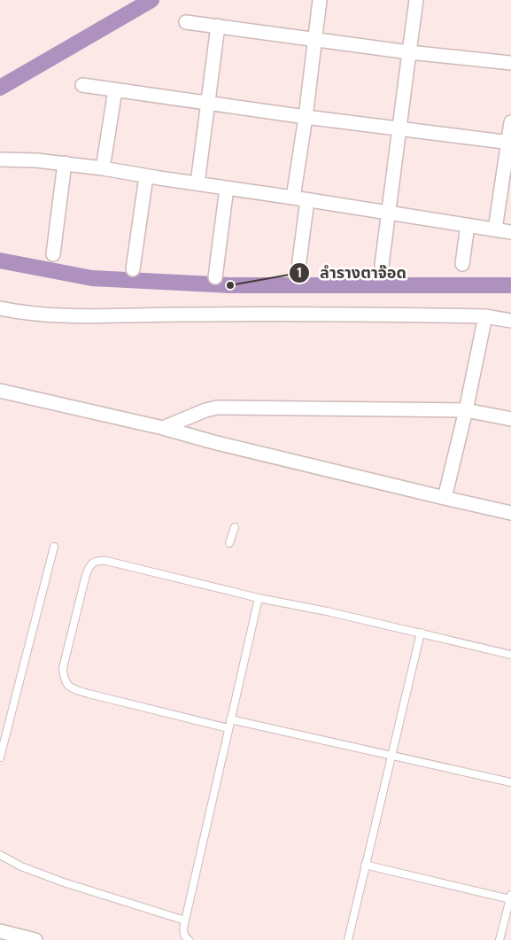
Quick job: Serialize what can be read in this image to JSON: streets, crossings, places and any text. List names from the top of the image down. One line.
{"places":["ลำรางตาจ๊อด"]}
